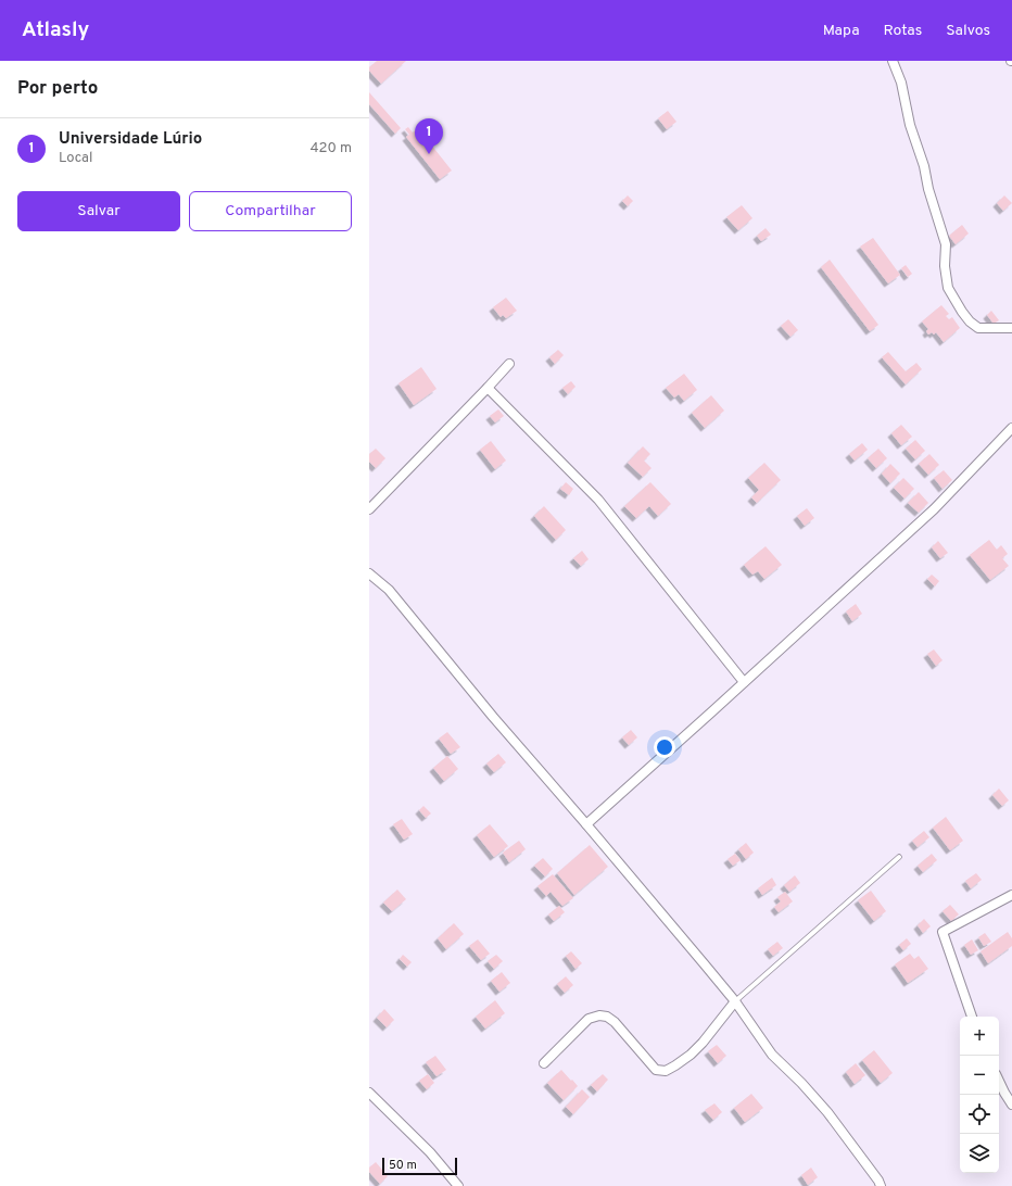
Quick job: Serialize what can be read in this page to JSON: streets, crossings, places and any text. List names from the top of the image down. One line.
{"scale_bar":"50 m","page":{"header":"Atlasly","nav":["Mapa","Rotas","Salvos"],"heading":"Por perto","list":[{"mark":"1","name":"Universidade Lúrio","note":"Local","value":"420 m"}],"pins":"1","buttons":["Salvar","Compartilhar"],"map_buttons":["+","−"],"scale":"50 m"}}
